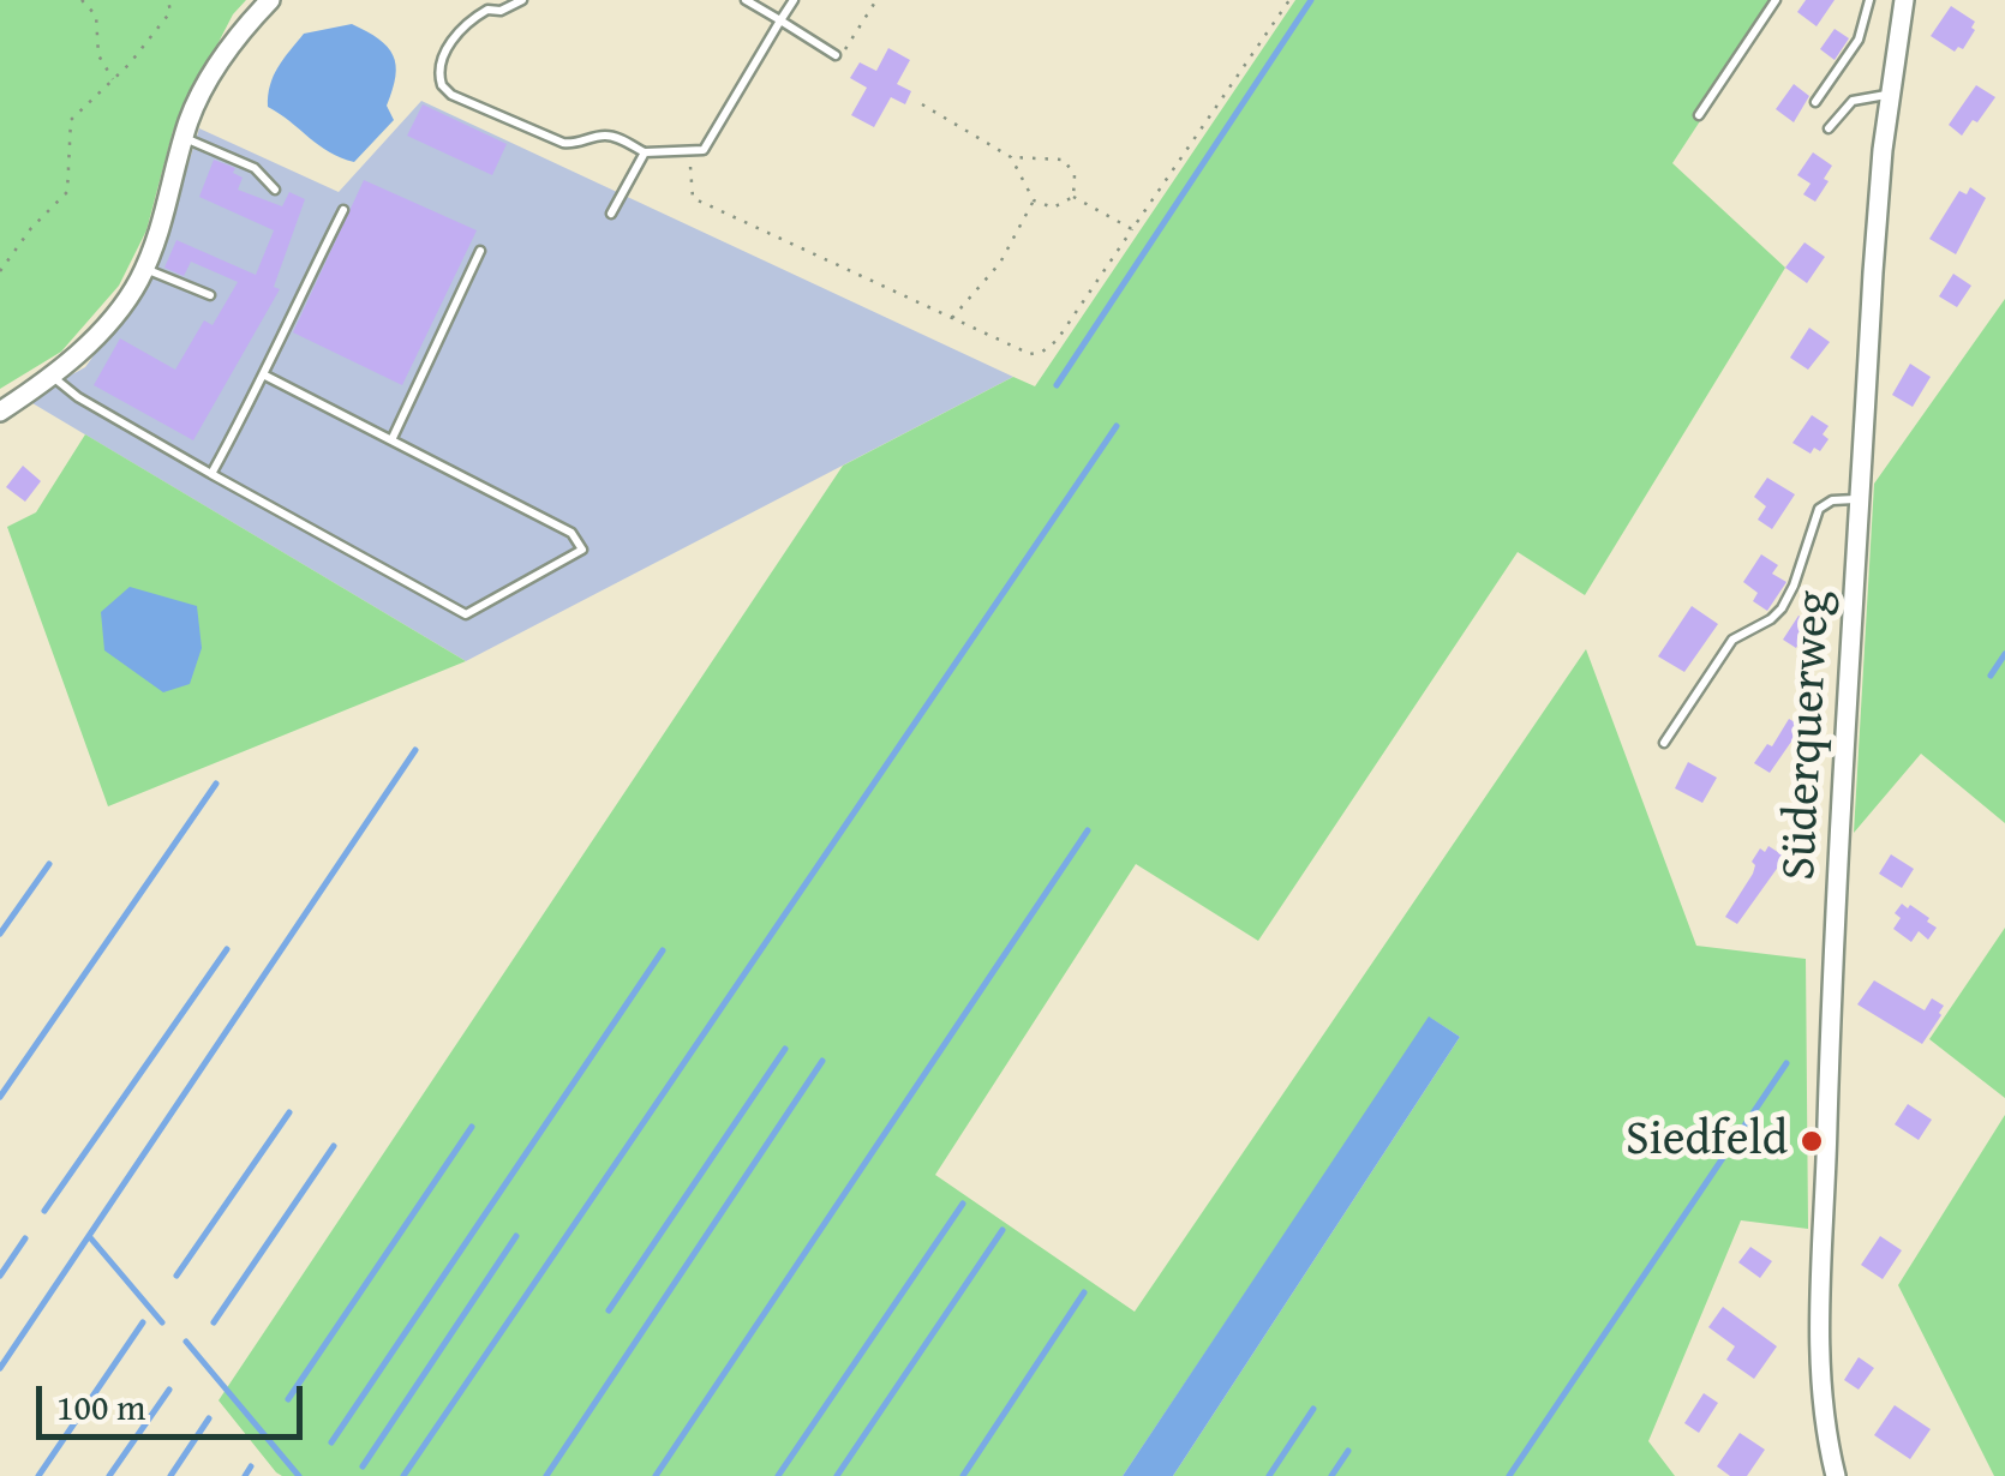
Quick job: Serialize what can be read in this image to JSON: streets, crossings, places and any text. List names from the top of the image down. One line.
{"streets":{"street":["Süderquerweg"]},"places":["Siedfeld"],"scale_bar":"100 m"}
